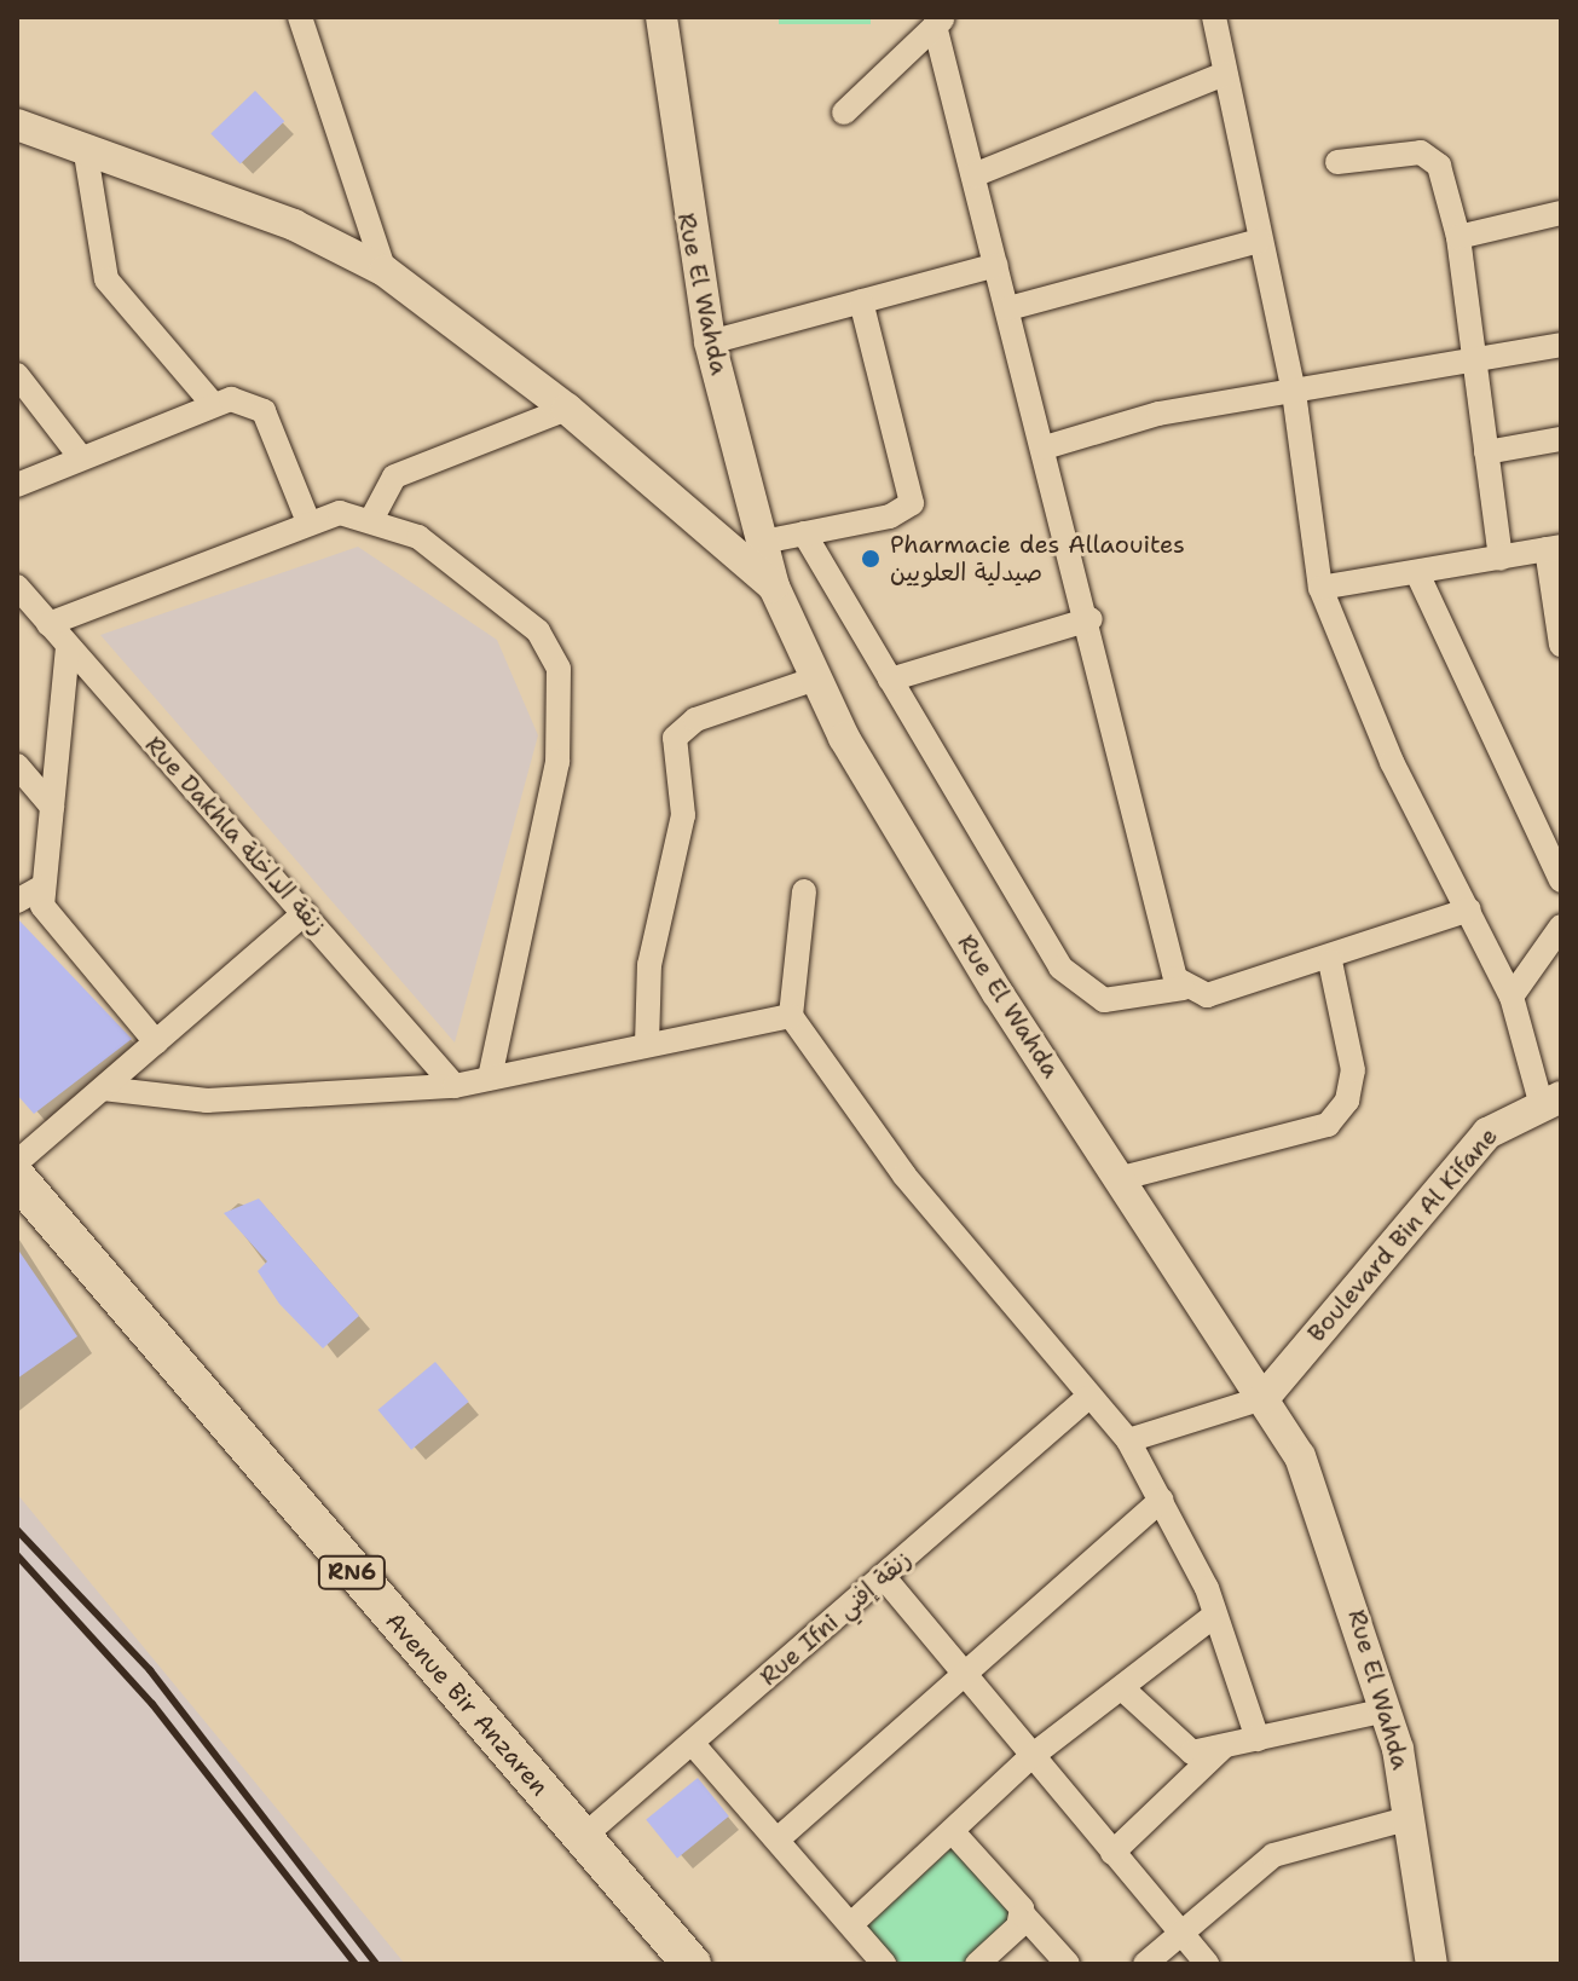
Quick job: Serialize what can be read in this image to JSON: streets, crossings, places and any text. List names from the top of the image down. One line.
{"streets":{"main road":["RN6","Avenue Bir Anzaren"],"street":["Rue El Wahda","Rue Dakhla زنقة الداخلة","Boulevard Bin Al Kifane","Rue Ifni زنقة إفني"]},"crossings":[["Rue El Wahda","Boulevard Bin Al Kifane"],["Rue Ifni زنقة إفني","Avenue Bir Anzaren"]],"places":["Pharmacie des Allaouites صيدلية العلويين"]}
